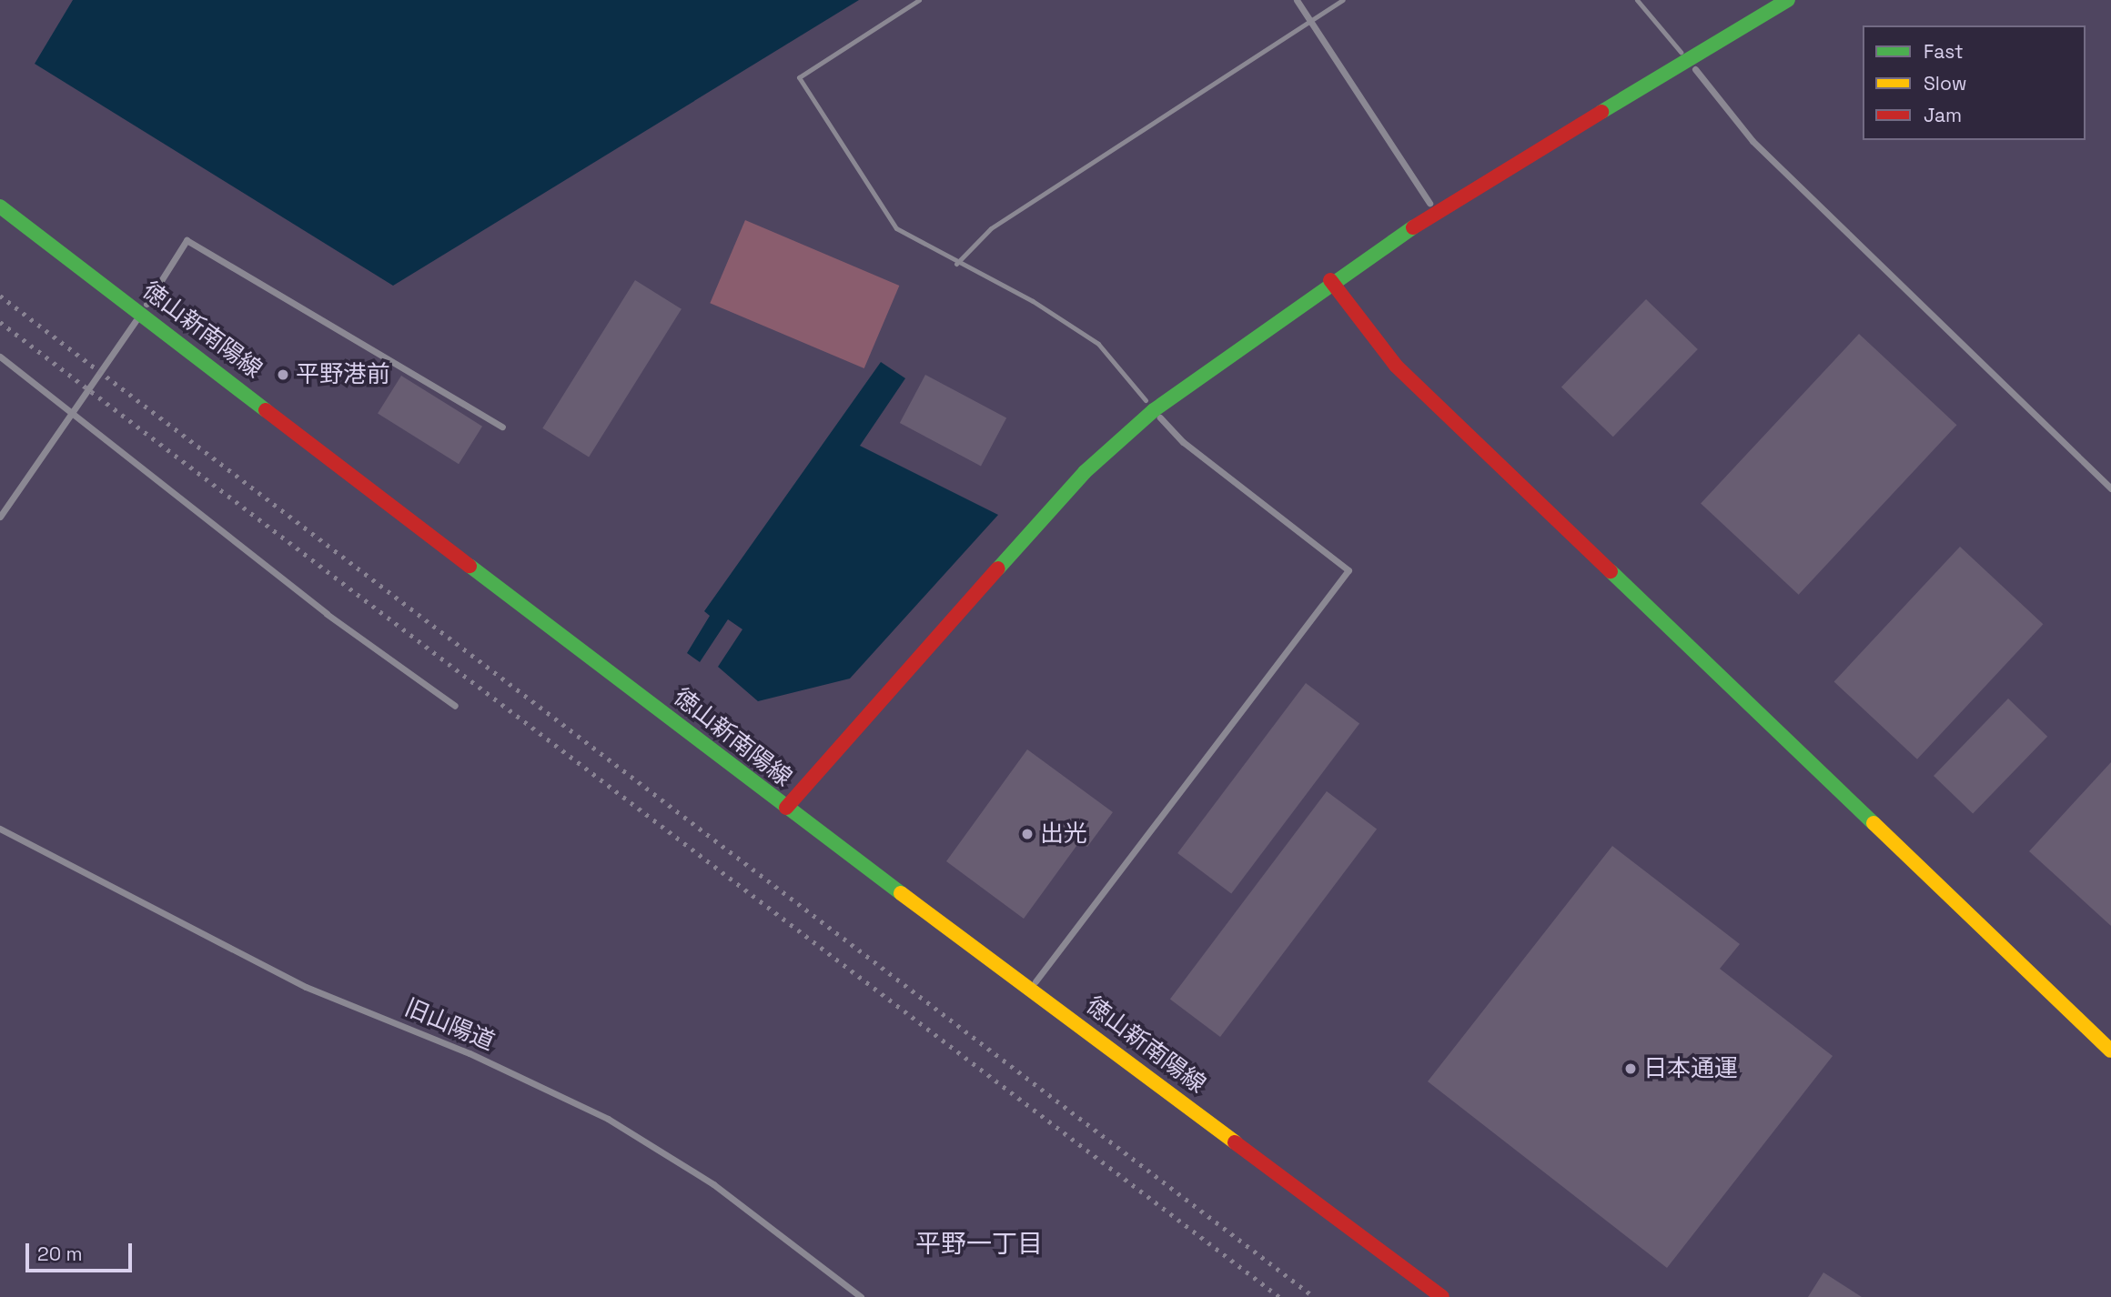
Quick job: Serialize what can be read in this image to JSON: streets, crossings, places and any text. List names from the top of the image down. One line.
{"streets":{"street":["徳山新南陽線","旧山陽道"]},"districts":["平野一丁目"],"places":["平野港前","出光","日本通運"],"legend":["Fast","Slow","Jam"],"scale_bar":"20 m"}
